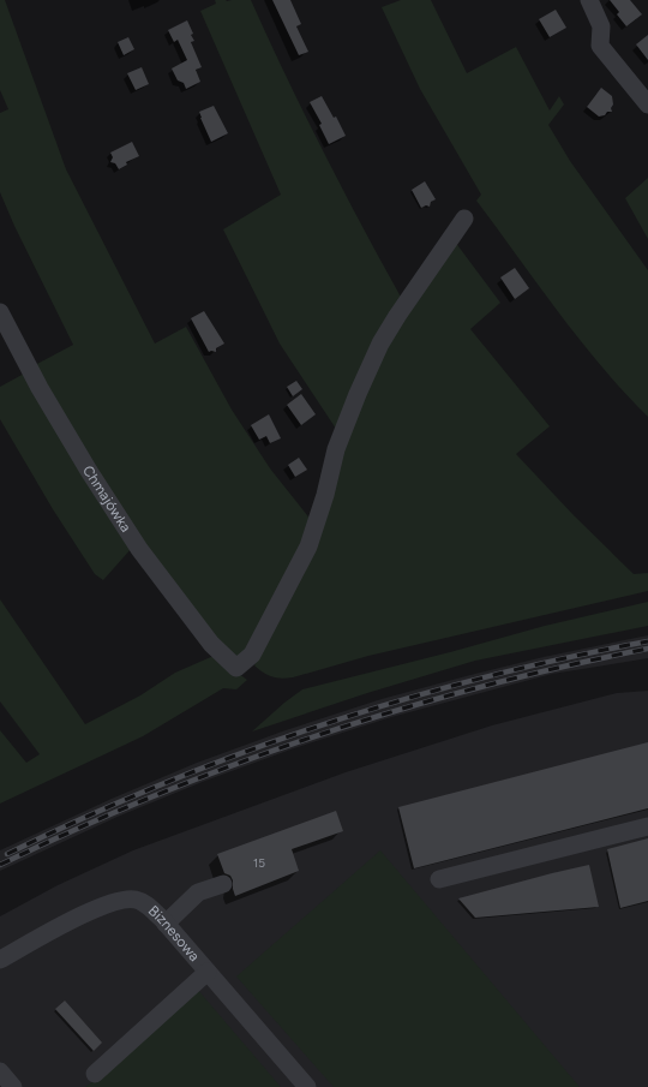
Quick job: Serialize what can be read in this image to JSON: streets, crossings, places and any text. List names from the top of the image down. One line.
{"streets":{"street":["Chmajówka","Biznesowa"]},"house_numbers":["15"]}
